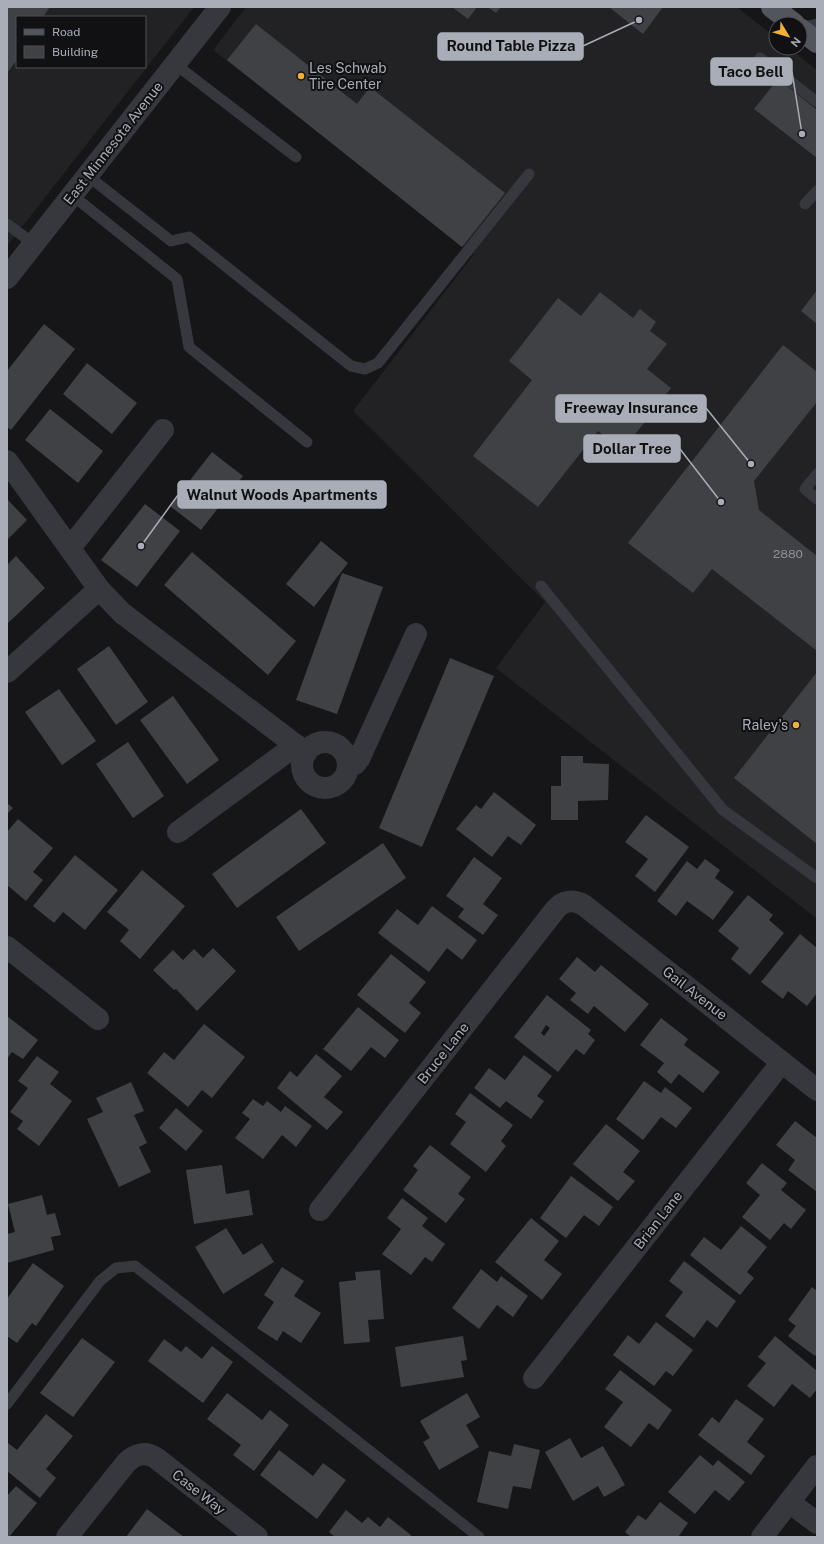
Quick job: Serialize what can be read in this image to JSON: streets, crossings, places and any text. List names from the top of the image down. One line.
{"streets":{"street":["East Minnesota Avenue","Gail Avenue","Bruce Lane","Brian Lane","Case Way"]},"crossings":[["Gail Avenue","Bruce Lane"],["Gail Avenue","Brian Lane"]],"places":["Round Table Pizza","Les Schwab Tire Center","Taco Bell","Freeway Insurance","Dollar Tree","Walnut Woods Apartments","Raley's"],"house_numbers":["2880"],"legend":["Road","Building"],"north":"bottom right"}
